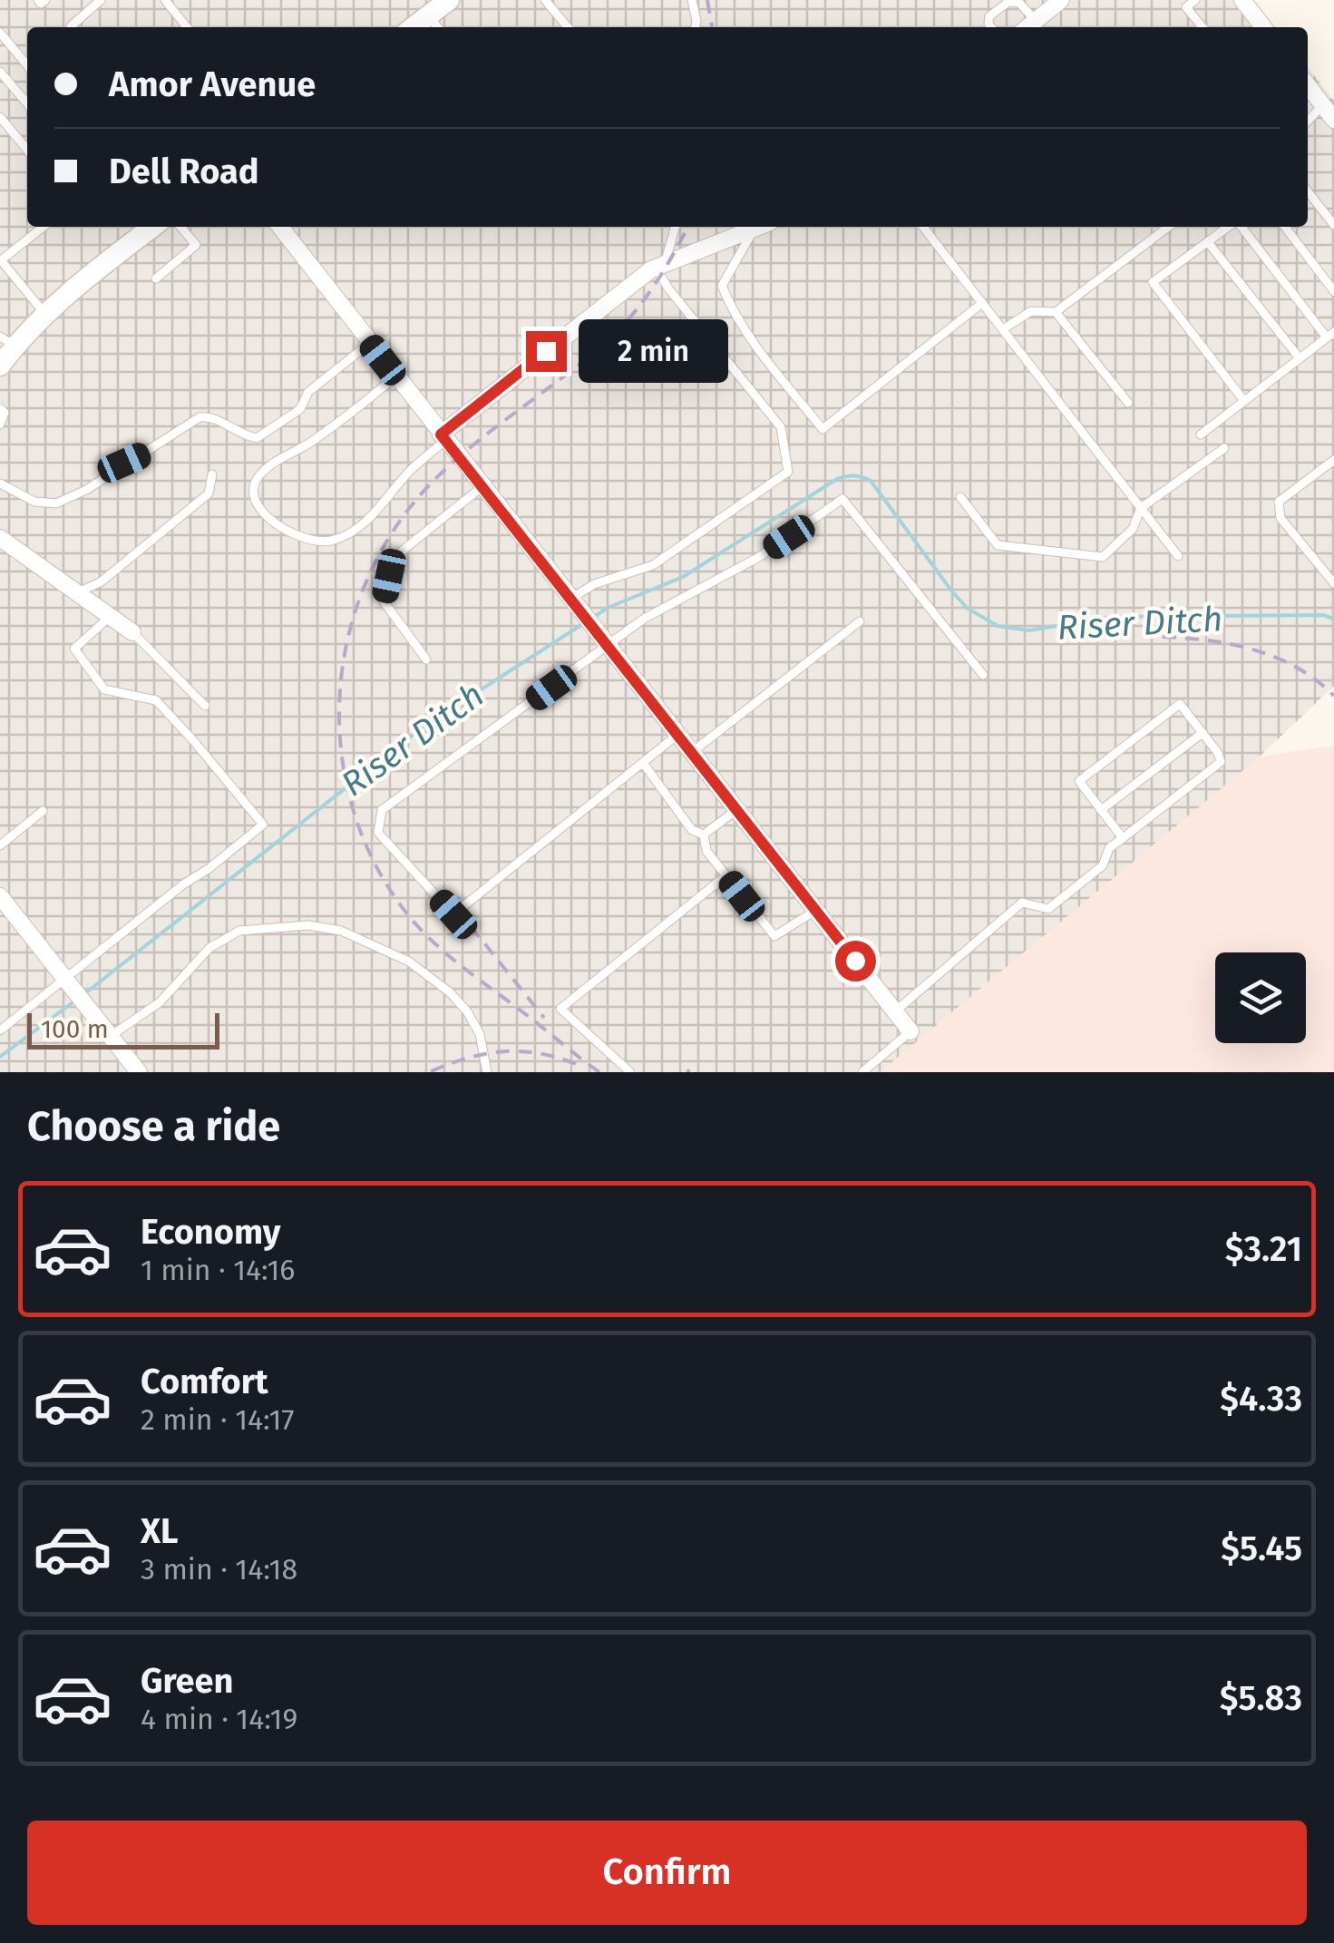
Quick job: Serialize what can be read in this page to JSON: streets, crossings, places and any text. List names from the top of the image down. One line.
{"water":["Riser Ditch"],"scale_bar":"100 m","page":{"banner":["Amor Avenue","Dell Road"],"bubble":"2 min","scale":"100 m","heading":"Choose a ride","list":[{"name":"Economy","note":"1 min · 14:16","value":"$3.21"},{"name":"Comfort","note":"2 min · 14:17","value":"$4.33"},{"name":"XL","note":"3 min · 14:18","value":"$5.45"},{"name":"Green","note":"4 min · 14:19","value":"$5.83"}],"buttons":"Confirm"}}
